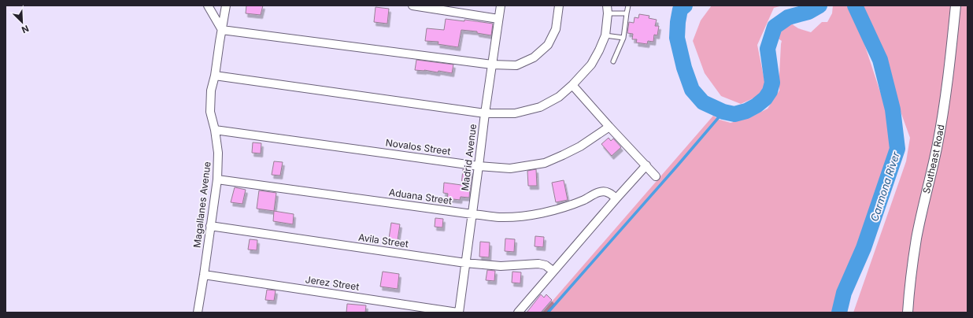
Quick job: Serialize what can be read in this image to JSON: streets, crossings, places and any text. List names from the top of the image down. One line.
{"streets":{"street":["Novalos Street","Madrid Avenue","Southeast Road","Aduana Street","Magallanes Avenue","Avila Street","Jerez Street"]},"crossings":[["Novalos Street","Madrid Avenue"],["Novalos Street","Magallanes Avenue"],["Madrid Avenue","Aduana Street"],["Madrid Avenue","Avila Street"],["Madrid Avenue","Jerez Street"],["Aduana Street","Magallanes Avenue"],["Magallanes Avenue","Avila Street"],["Magallanes Avenue","Jerez Street"]],"water":["Carmona River"],"north":"bottom right"}
